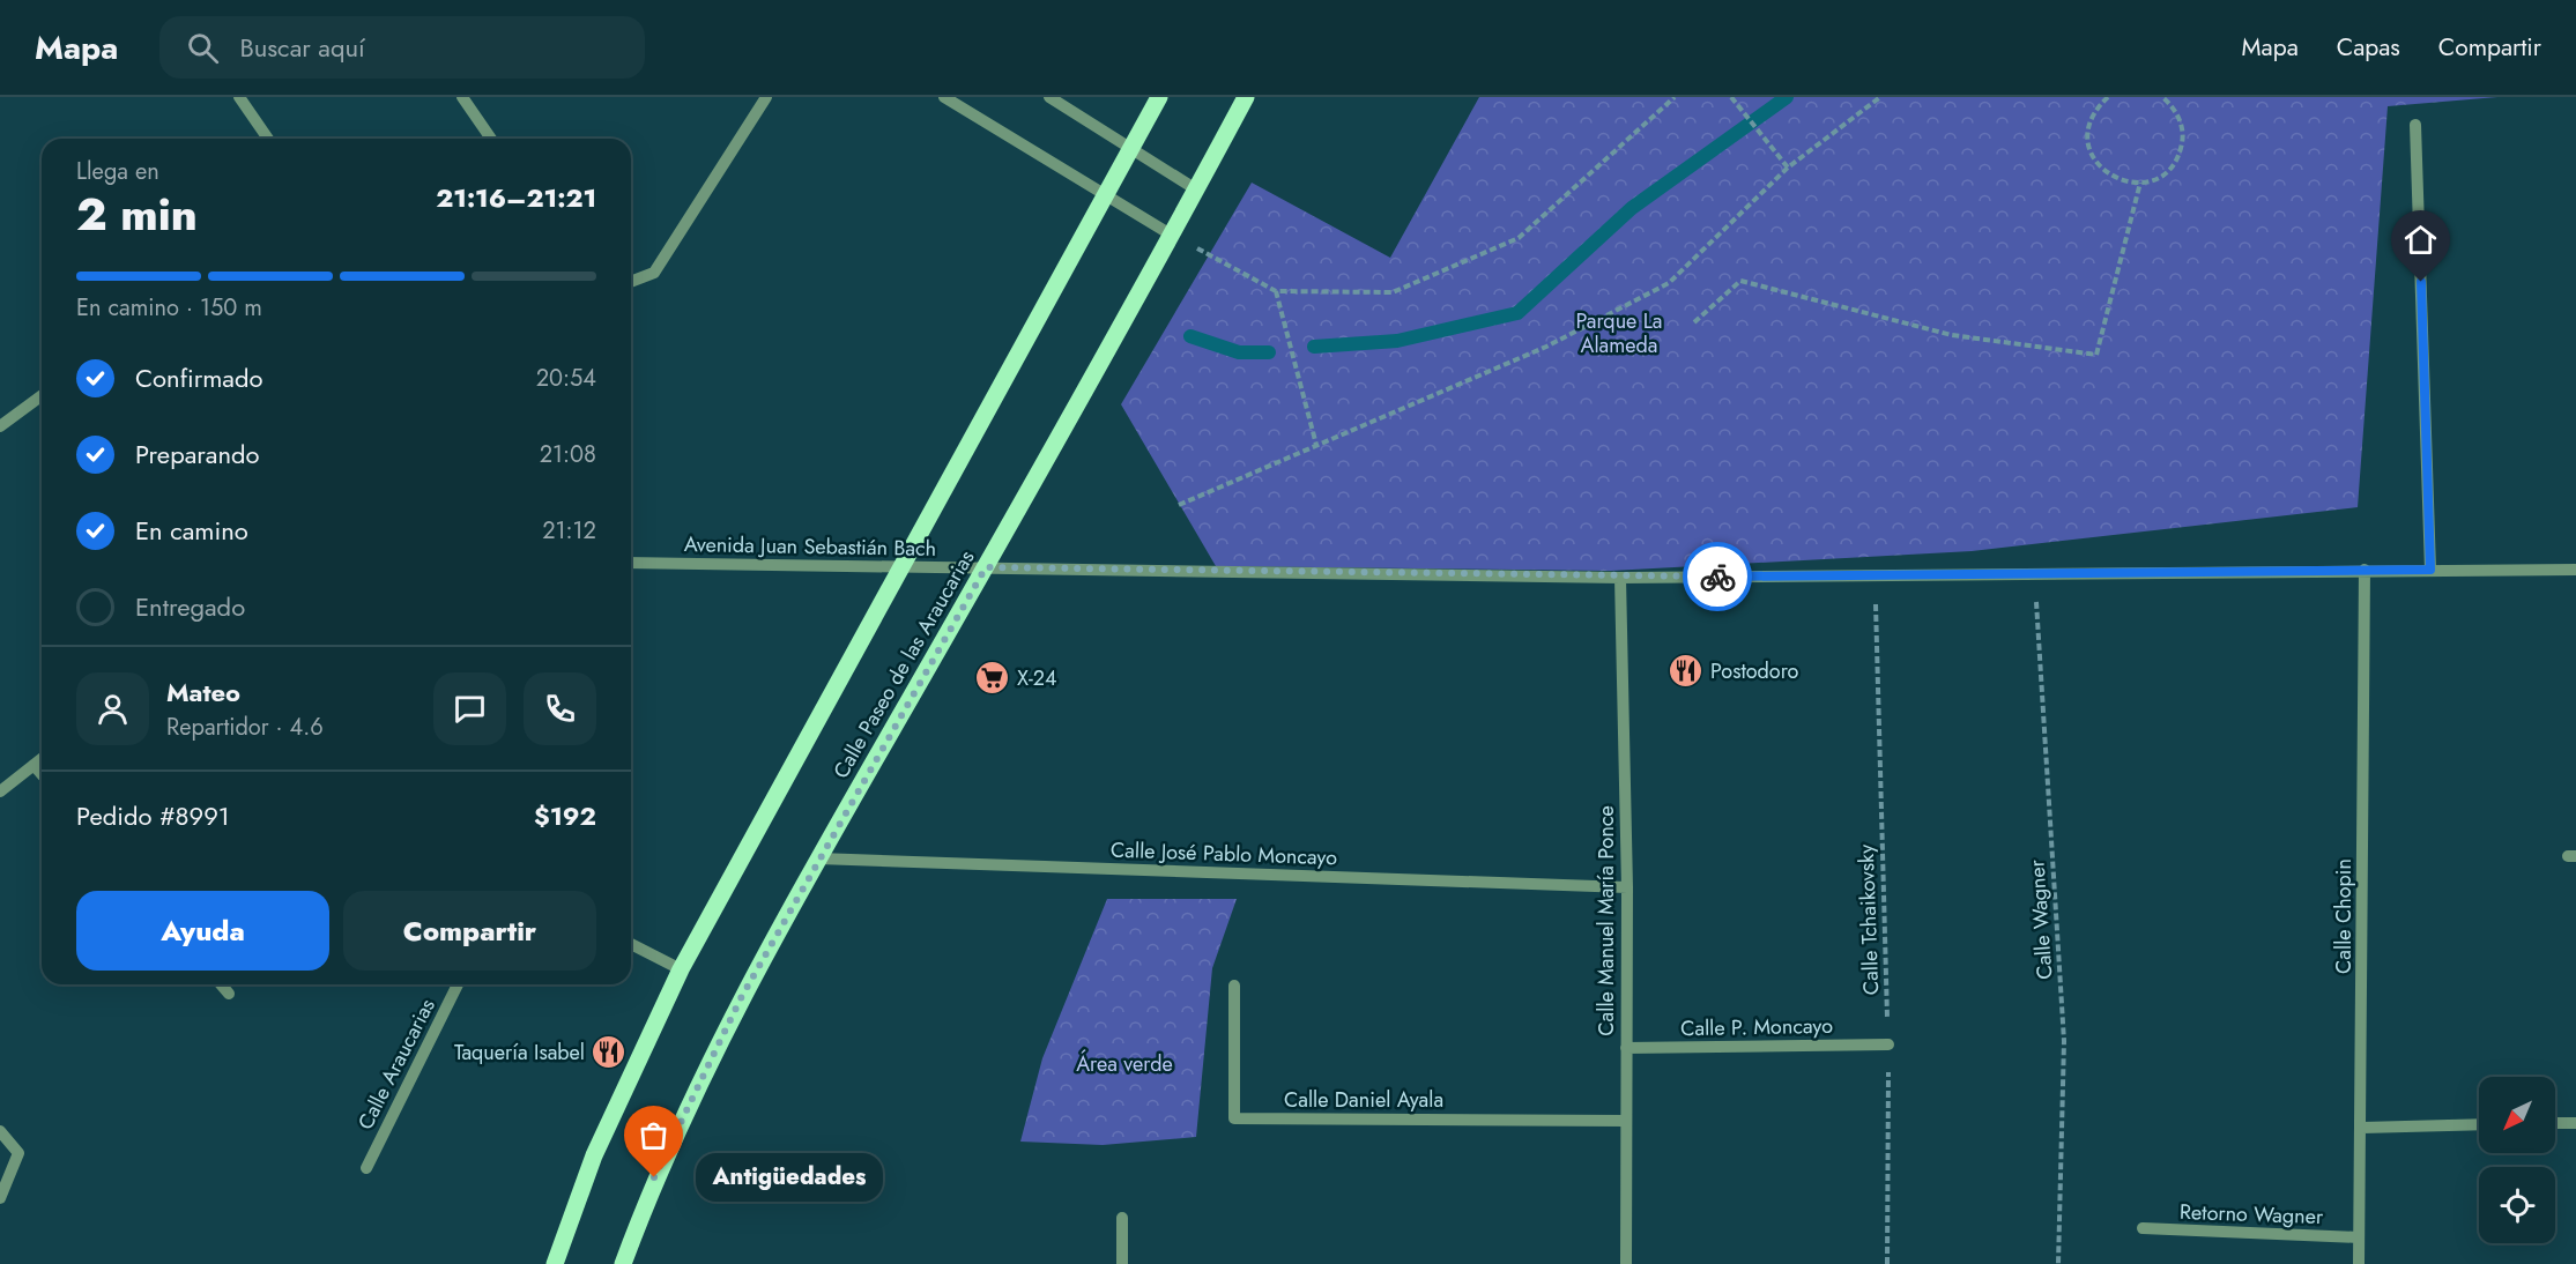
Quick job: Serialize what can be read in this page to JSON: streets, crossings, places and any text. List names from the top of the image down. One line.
{"streets":{"main road":["Calle Paseo de las Araucarias"],"street":["Avenida Juan Sebastián Bach","Calle José Pablo Moncayo","Calle Chopin","Calle Manuel María Ponce","Calle P. Moncayo","Calle Araucarias","Calle Daniel Ayala","Retorno Wagner"],"path":["Calle Tchaikovsky","Calle Wagner"]},"crossings":[["Avenida Juan Sebastián Bach","Calle Paseo de las Araucarias"],["Avenida Juan Sebastián Bach","Calle Chopin"],["Avenida Juan Sebastián Bach","Calle Tchaikovsky"],["Avenida Juan Sebastián Bach","Calle Wagner"],["Avenida Juan Sebastián Bach","Calle Manuel María Ponce"],["Calle Paseo de las Araucarias","Calle José Pablo Moncayo"],["Calle José Pablo Moncayo","Calle Manuel María Ponce"],["Calle Chopin","Retorno Wagner"],["Calle Tchaikovsky","Calle P. Moncayo"],["Calle Manuel María Ponce","Calle P. Moncayo"],["Calle Manuel María Ponce","Calle Daniel Ayala"]],"parks":["Parque La Alameda","Área verde"],"places":{"restaurant":["Postodoro","Taquería Isabel"],"supermarket":["X-24"],"other":["Antigüedades"]},"north":"bottom left","page":{"header":"Mapa","search":"Buscar aquí","nav":["Mapa","Capas","Compartir"],"heading":["2 min","Llega en","21:16–21:21"],"panel":["Mateo","Repartidor · 4.6","Pedido #8991","$192"],"bar":"En camino · 150 m","list":[["Confirmado","20:54"],["Preparando","21:08"],["En camino","21:12"],"Entregado"],"buttons":["Ayuda","Compartir"],"bubble":"Antigüedades"}}
